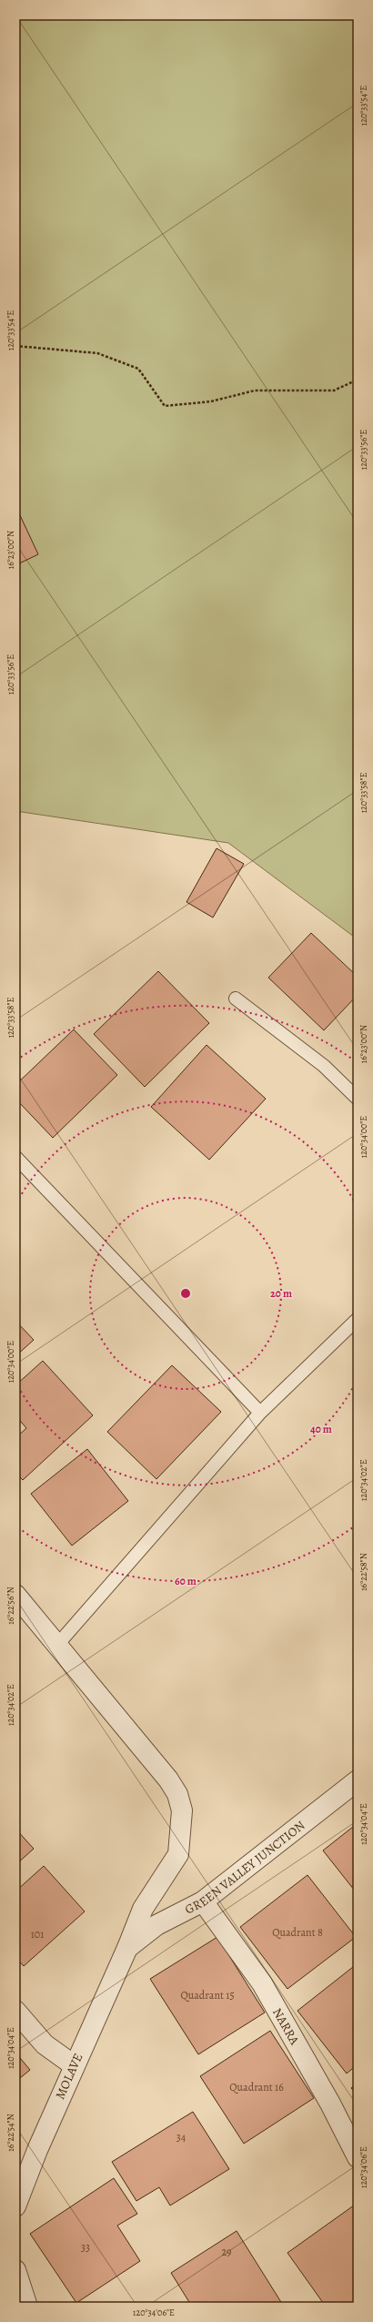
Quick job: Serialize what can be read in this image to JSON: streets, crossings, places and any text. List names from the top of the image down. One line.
{"streets":{"street":["GREEN VALLEY JUNCTION","NARRA","MOLAVE"]},"crossings":[["GREEN VALLEY JUNCTION","NARRA"],["GREEN VALLEY JUNCTION","MOLAVE"]],"house_numbers":["Quadrant 8","101","Quadrant 15","Quadrant 16","34","33","29"],"coordinates":["120°33'54\"E","120°33'56\"E","16°23'00\"N","120°33'58\"E","120°34'00\"E","120°34'02\"E","16°22'58\"N","16°22'56\"N","120°34'04\"E","16°22'54\"N","120°34'06\"E"],"rings":["20 m","40 m","60 m"]}
